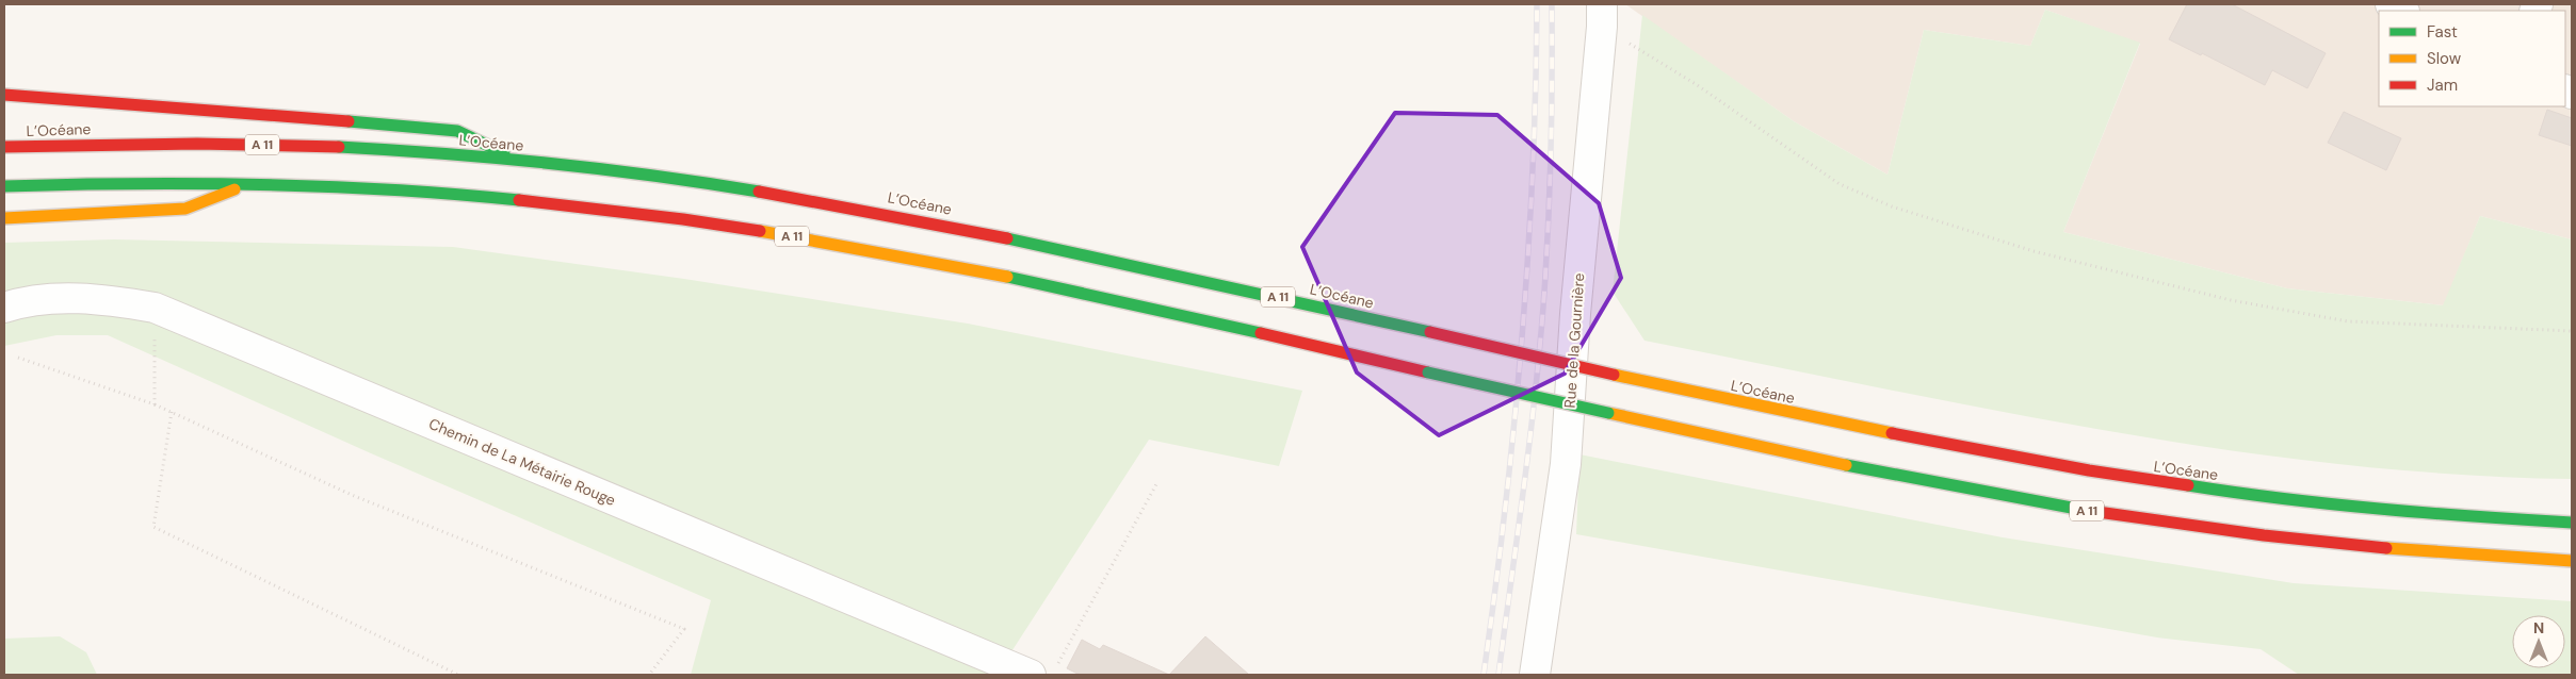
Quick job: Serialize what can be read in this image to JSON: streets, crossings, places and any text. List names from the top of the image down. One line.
{"streets":{"highway":["L’Océane","A 11"],"street":["Rue de la Gournière","Chemin de La Métairie Rouge"]},"legend":["Fast","Slow","Jam"],"north":"top"}
